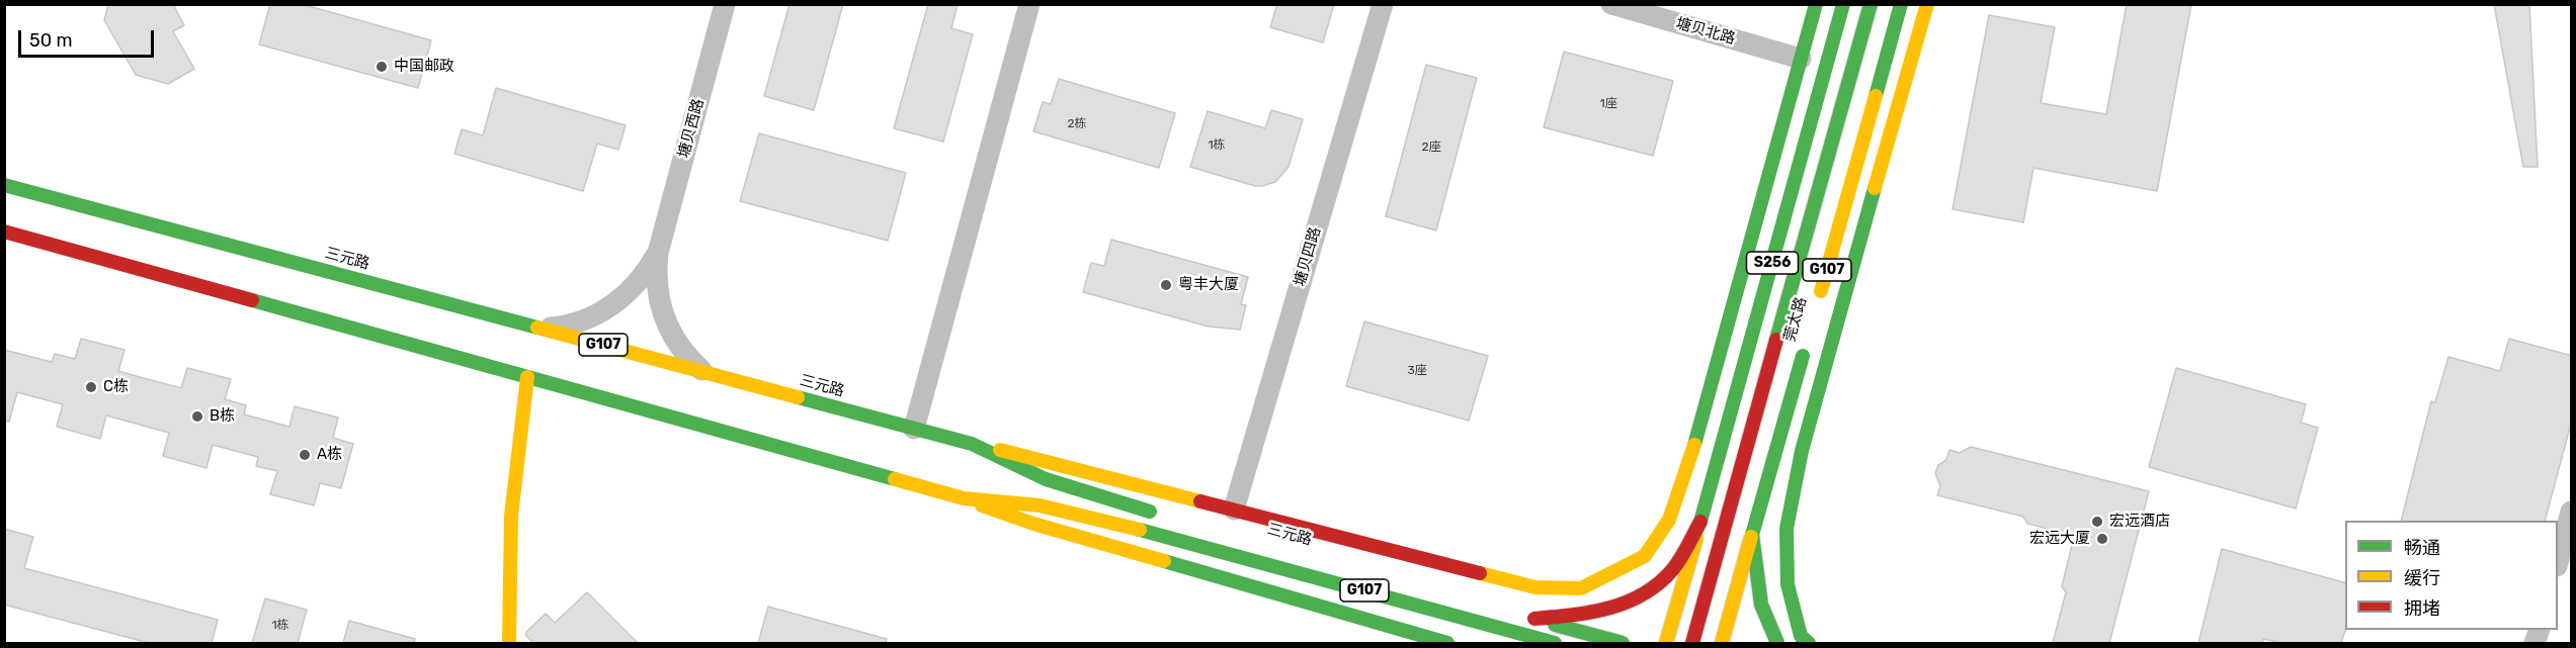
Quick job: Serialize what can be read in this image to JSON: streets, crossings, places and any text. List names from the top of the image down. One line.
{"streets":{"main road":["三元路","S256","G107","莞太路"],"street":["塘贝北路","塘贝西路","塘贝四路"]},"places":["中国邮政","粤丰大厦","C栋","B栋","A栋","宏远酒店","宏远大厦"],"house_numbers":["1座","2栋","1栋","2座","3座","1栋"],"legend":["畅通","缓行","拥堵"],"scale_bar":"50 m"}
